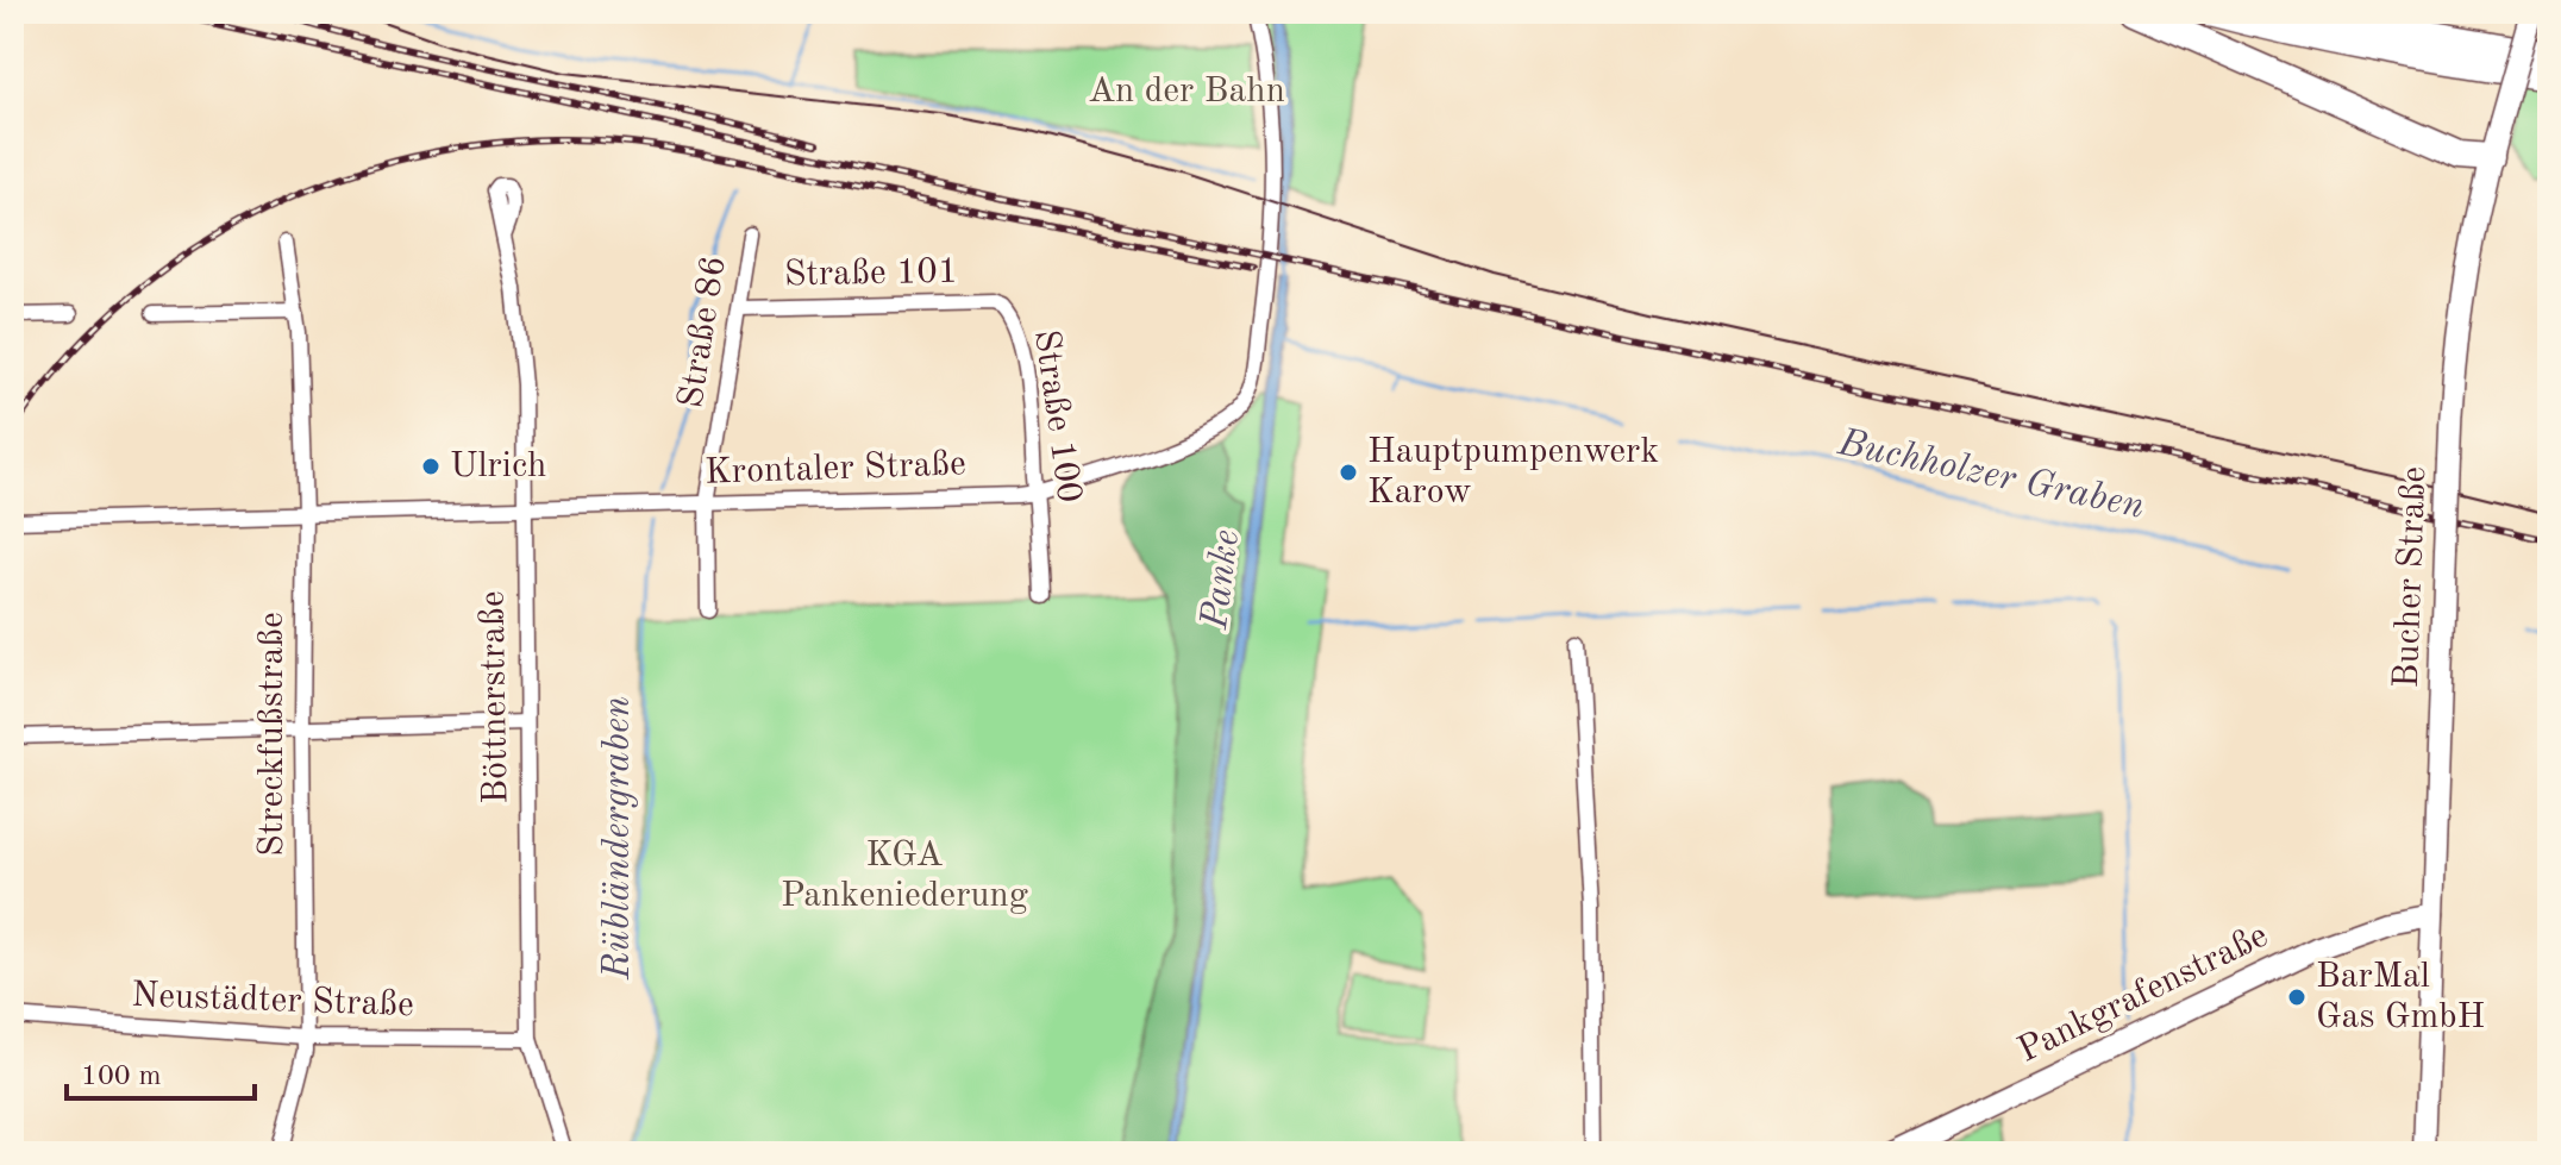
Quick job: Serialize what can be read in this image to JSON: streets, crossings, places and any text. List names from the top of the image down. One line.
{"streets":{"main road":["Bucher Straße","Pankgrafenstraße"],"street":["Straße 101","Straße 86","Straße 100","Krontaler Straße","Böttnerstraße","Streckfußstraße","Neustädter Straße"]},"crossings":[["Straße 101","Straße 86"],["Straße 101","Straße 100"],["Straße 86","Krontaler Straße"],["Straße 100","Krontaler Straße"],["Krontaler Straße","Böttnerstraße"],["Krontaler Straße","Streckfußstraße"],["Bucher Straße","Pankgrafenstraße"],["Böttnerstraße","Neustädter Straße"],["Streckfußstraße","Neustädter Straße"]],"water":["Buchholzer Graben","Panke","Rübländergraben"],"parks":["An der Bahn","KGA Pankeniederung"],"places":["Ulrich","Hauptpumpenwerk Karow","BarMal Gas GmbH"],"scale_bar":"100 m"}
